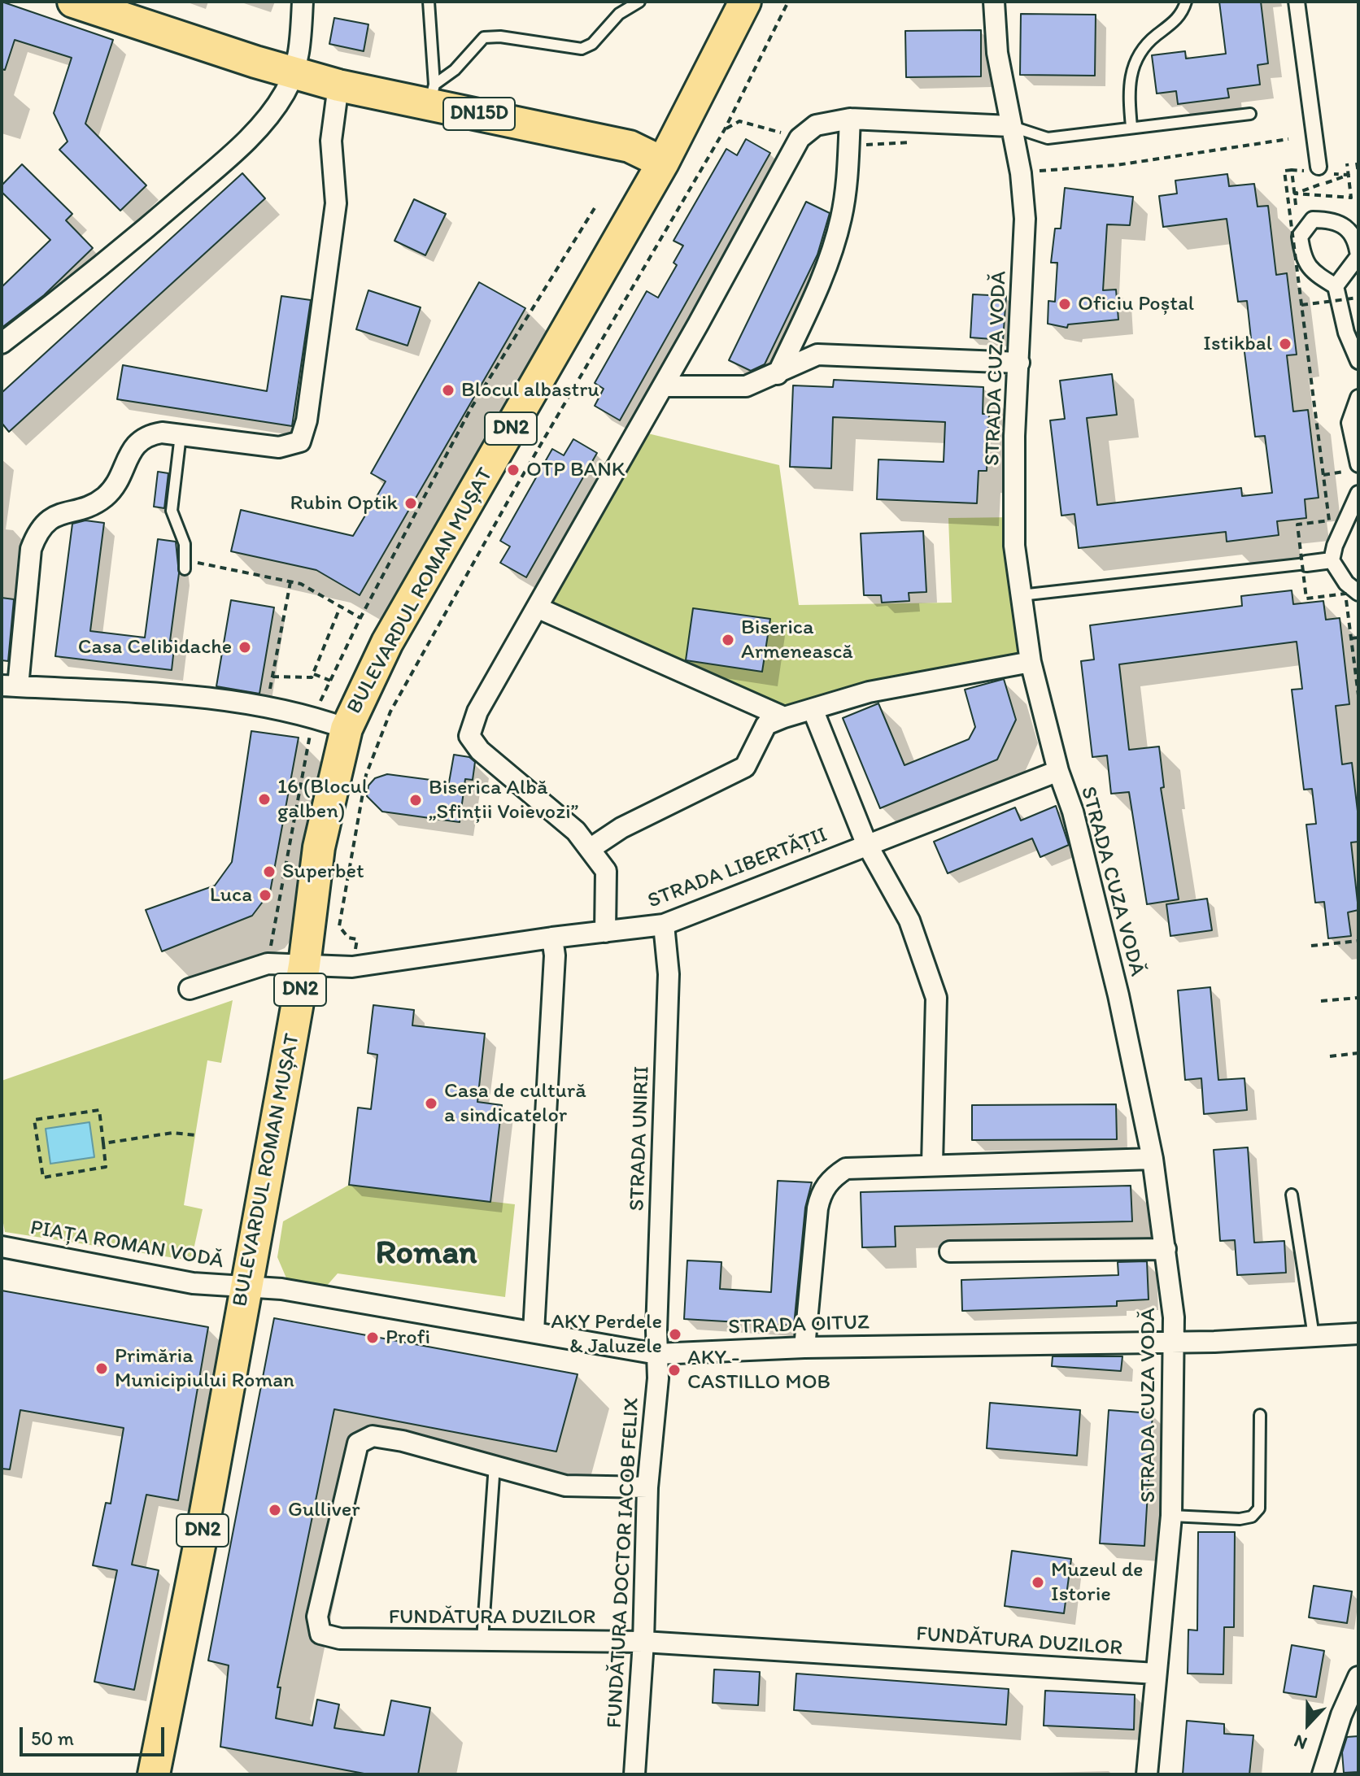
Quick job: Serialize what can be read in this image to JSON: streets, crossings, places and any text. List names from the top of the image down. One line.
{"streets":{"main road":["DN15D","DN2","BULEVARDUL ROMAN MUȘAT"],"street":["STRADA CUZA VODĂ","STRADA LIBERTĂȚII","STRADA UNIRII","PIAȚA ROMAN VODĂ","STRADA OITUZ","FUNDĂTURA DOCTOR IACOB FELIX","FUNDĂTURA DUZILOR"]},"crossings":[["DN15D","BULEVARDUL ROMAN MUȘAT"],["STRADA CUZA VODĂ","STRADA LIBERTĂȚII"],["STRADA CUZA VODĂ","STRADA OITUZ"],["STRADA CUZA VODĂ","FUNDĂTURA DUZILOR"],["BULEVARDUL ROMAN MUȘAT","STRADA LIBERTĂȚII"],["BULEVARDUL ROMAN MUȘAT","PIAȚA ROMAN VODĂ"],["BULEVARDUL ROMAN MUȘAT","STRADA OITUZ"],["STRADA LIBERTĂȚII","STRADA UNIRII"],["STRADA UNIRII","STRADA OITUZ"],["STRADA UNIRII","FUNDĂTURA DOCTOR IACOB FELIX"],["PIAȚA ROMAN VODĂ","STRADA OITUZ"],["STRADA OITUZ","FUNDĂTURA DOCTOR IACOB FELIX"],["FUNDĂTURA DOCTOR IACOB FELIX","FUNDĂTURA DUZILOR"]],"districts":["Roman"],"places":["Oficiu Poștal","Istikbal","Blocul albastru","OTP BANK","Rubin Optik","Biserica Armenească","Casa Celibidache","16 (Blocul galben)","Biserica Albă „Sfinții Voievozi”","Superbet","Luca","Casa de cultură a sindicatelor","AKY Perdele & Jaluzele","Profi","Primăria Municipiului Roman","AKY - CASTILLO MOB","Gulliver","Muzeul de Istorie"],"scale_bar":"50 m","north":"bottom"}
